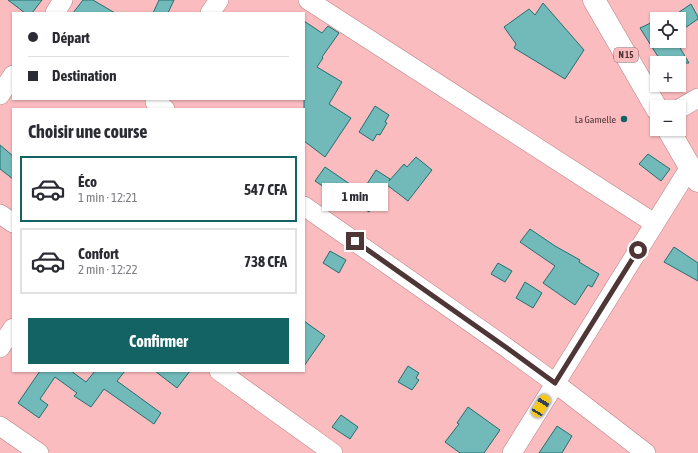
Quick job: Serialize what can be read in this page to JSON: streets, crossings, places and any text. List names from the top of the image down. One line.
{"streets":{"main road":["N 15"]},"places":["La Gamelle"],"page":{"map_buttons":["+","−"],"banner":["Départ","Destination"],"heading":"Choisir une course","list":[{"name":"Éco","note":"1 min · 12:21","value":"547 CFA"},{"name":"Confort","note":"2 min · 12:22","value":"738 CFA"}],"bubble":"1 min","buttons":"Confirmer"}}
